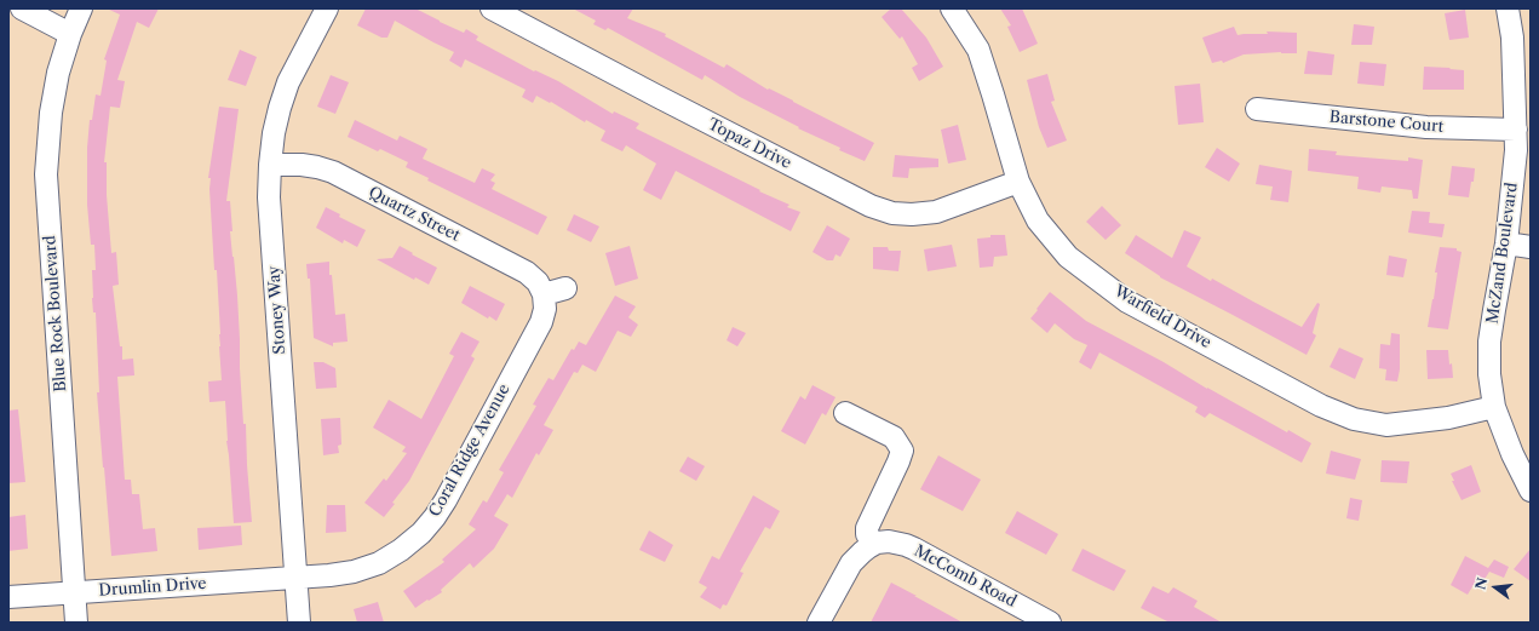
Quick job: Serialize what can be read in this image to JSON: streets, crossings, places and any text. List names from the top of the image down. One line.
{"streets":{"street":["Barstone Court","Topaz Drive","Quartz Street","McZand Boulevard","Stoney Way","Blue Rock Boulevard","Warfield Drive","Coral Ridge Avenue","McComb Road","Drumlin Drive"]},"crossings":[["Barstone Court","McZand Boulevard"],["Topaz Drive","Warfield Drive"],["Quartz Street","Stoney Way"],["Quartz Street","Coral Ridge Avenue"],["McZand Boulevard","Warfield Drive"],["Stoney Way","Coral Ridge Avenue"],["Stoney Way","Drumlin Drive"],["Blue Rock Boulevard","Drumlin Drive"],["Coral Ridge Avenue","Drumlin Drive"]],"north":"left"}
